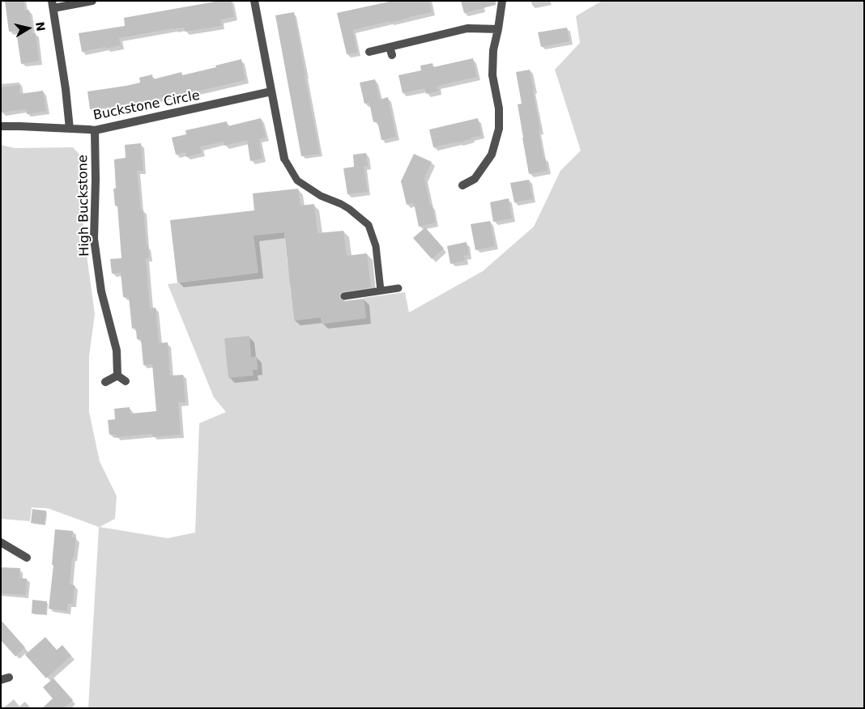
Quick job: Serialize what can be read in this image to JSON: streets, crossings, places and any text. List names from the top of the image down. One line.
{"streets":{"street":["Buckstone Circle","High Buckstone"]},"crossings":[["Buckstone Circle","High Buckstone"]],"north":"right"}
